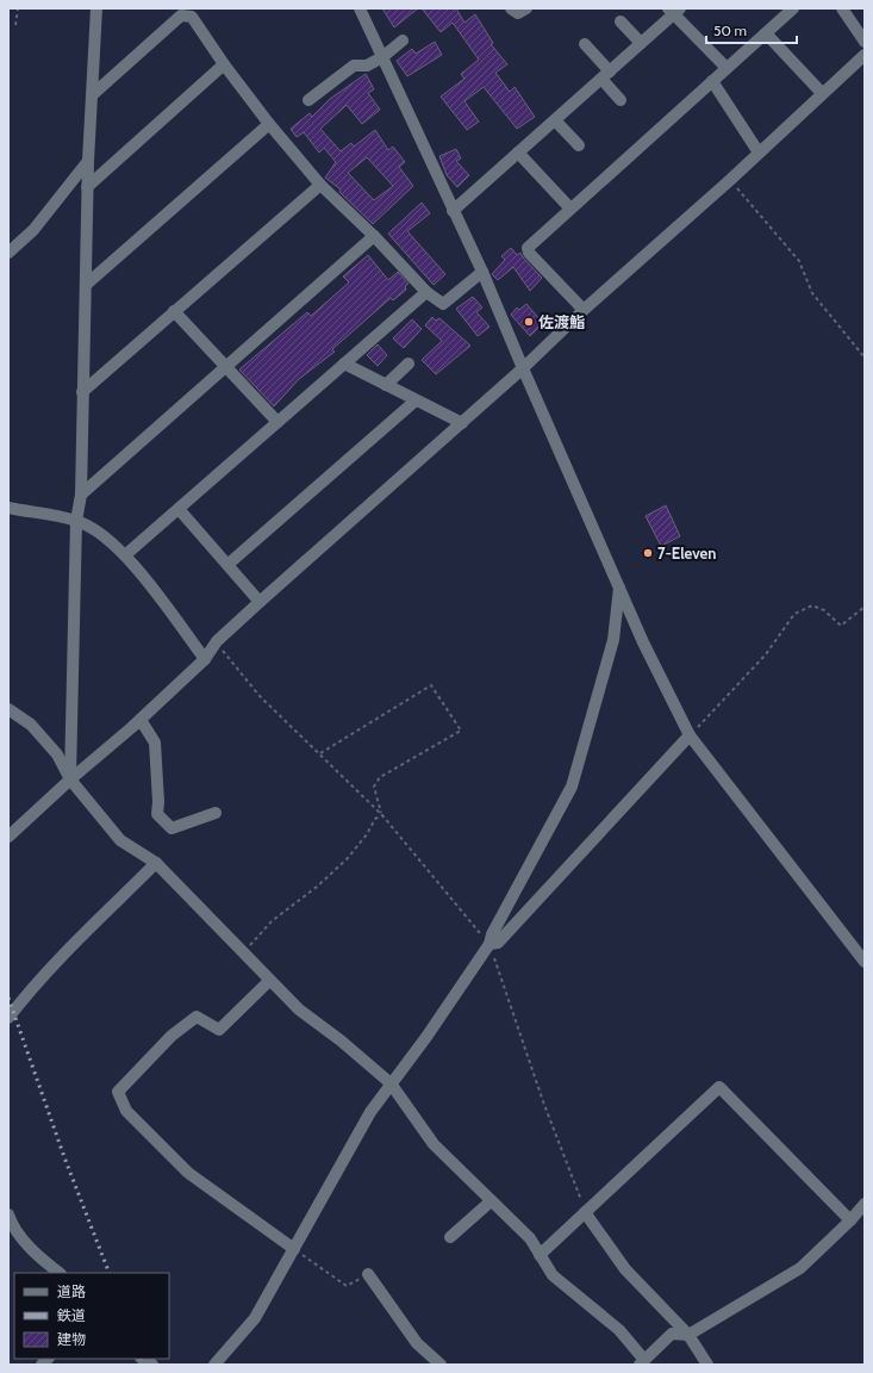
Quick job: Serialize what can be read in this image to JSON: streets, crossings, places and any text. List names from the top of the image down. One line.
{"places":["佐渡鮨","7-Eleven"],"legend":["道路","鉄道","建物"],"scale_bar":"50 m"}
